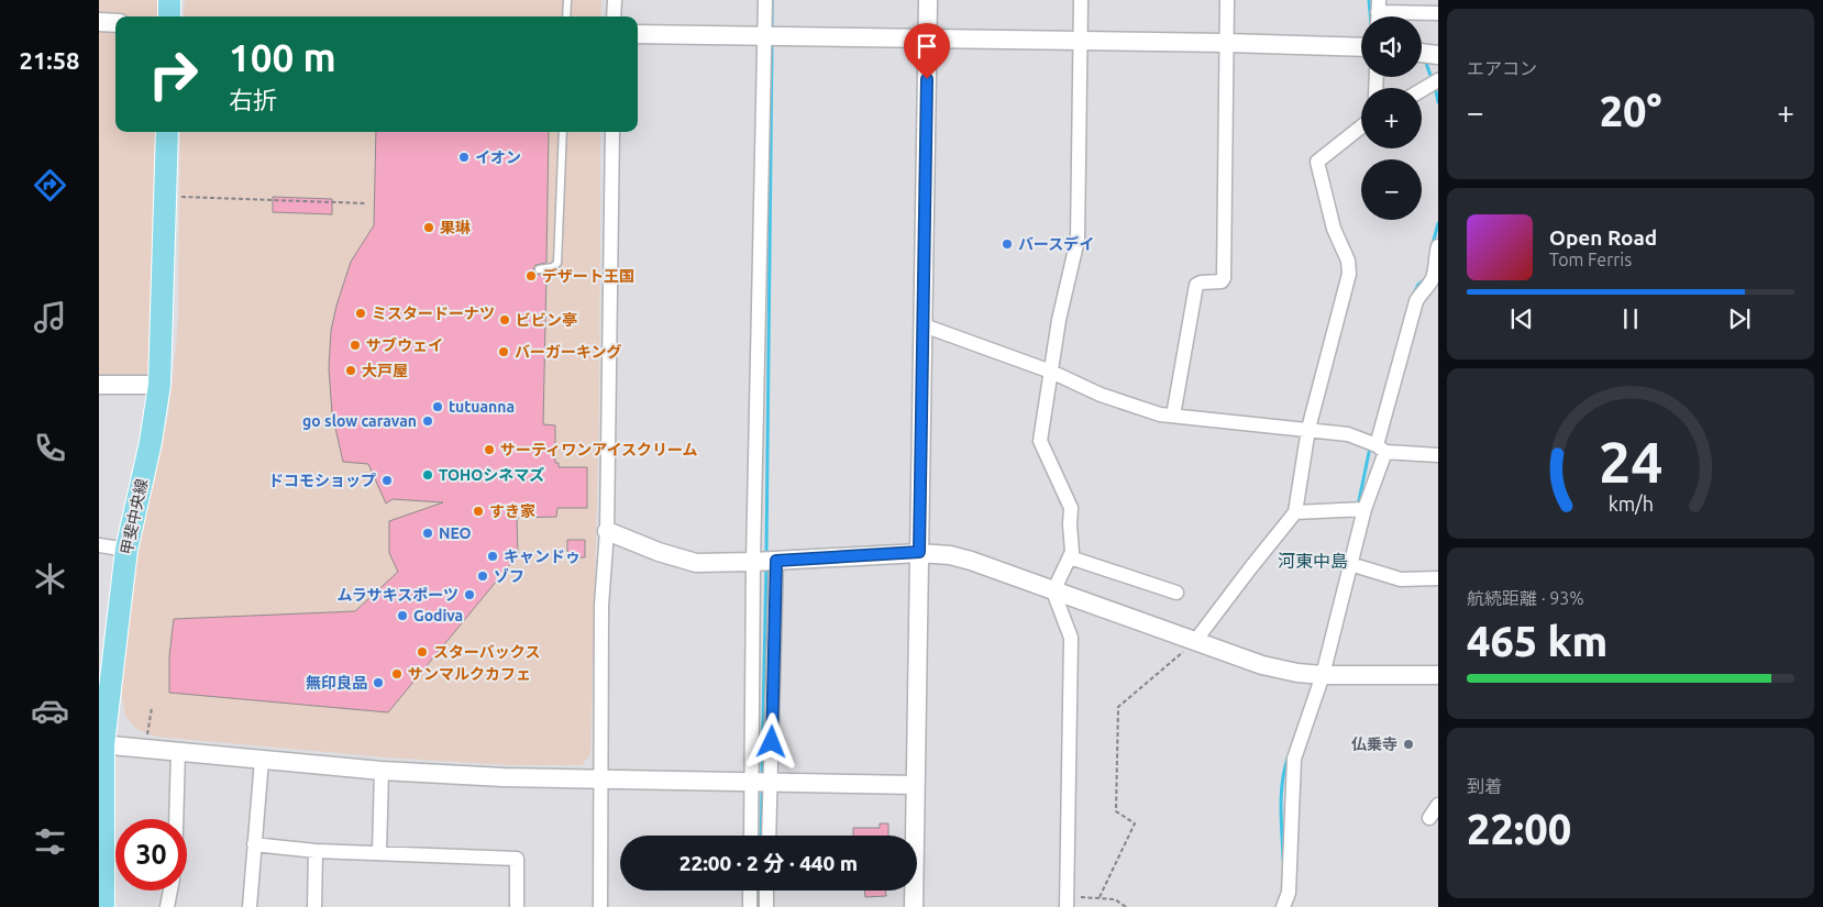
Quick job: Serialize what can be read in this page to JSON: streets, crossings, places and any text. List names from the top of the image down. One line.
{"streets":{"main road":["甲斐中央線"]},"districts":["河東中島"],"places":["イオン","果琳","バースデイ","デザート王国","ミスタードーナツ","ビビン亭","サブウェイ","バーガーキング","大戸屋","tutuanna","go slow caravan","サーティワンアイスクリーム","TOHOシネマズ","ドコモショップ","すき家","NEO","キャンドゥ","ゾフ","ムラサキスポーツ","Godiva","スターバックス","サンマルクカフェ","無印良品","仏乗寺"],"page":{"tabs":"21:58","tile":["エアコン",["航続距離 · 93%","465 km"],["到着","22:00"]],"map_buttons":["+","−"],"turn":["100 m","右折"],"heat":["−","20°","+"],"song":["Open Road","Tom Ferris"],"limit":"30","trip":"22:00 · 2 分 · 440 m","gauge":["24","km/h"]}}
